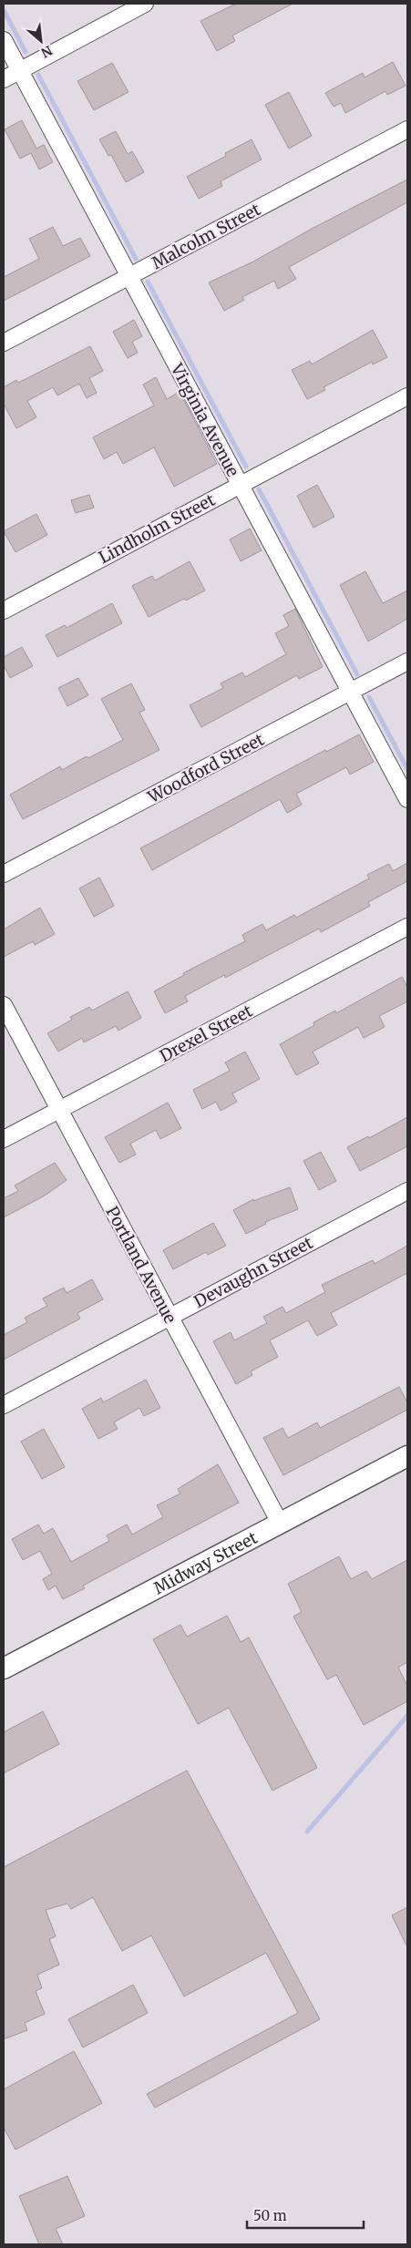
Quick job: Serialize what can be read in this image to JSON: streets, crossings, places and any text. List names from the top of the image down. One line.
{"streets":{"street":["Malcolm Street","Virginia Avenue","Lindholm Street","Woodford Street","Drexel Street","Portland Avenue","Devaughn Street","Midway Street"]},"crossings":[["Malcolm Street","Virginia Avenue"],["Virginia Avenue","Lindholm Street"],["Virginia Avenue","Woodford Street"],["Drexel Street","Portland Avenue"],["Portland Avenue","Devaughn Street"],["Portland Avenue","Midway Street"]],"scale_bar":"50 m","north":"bottom right"}
